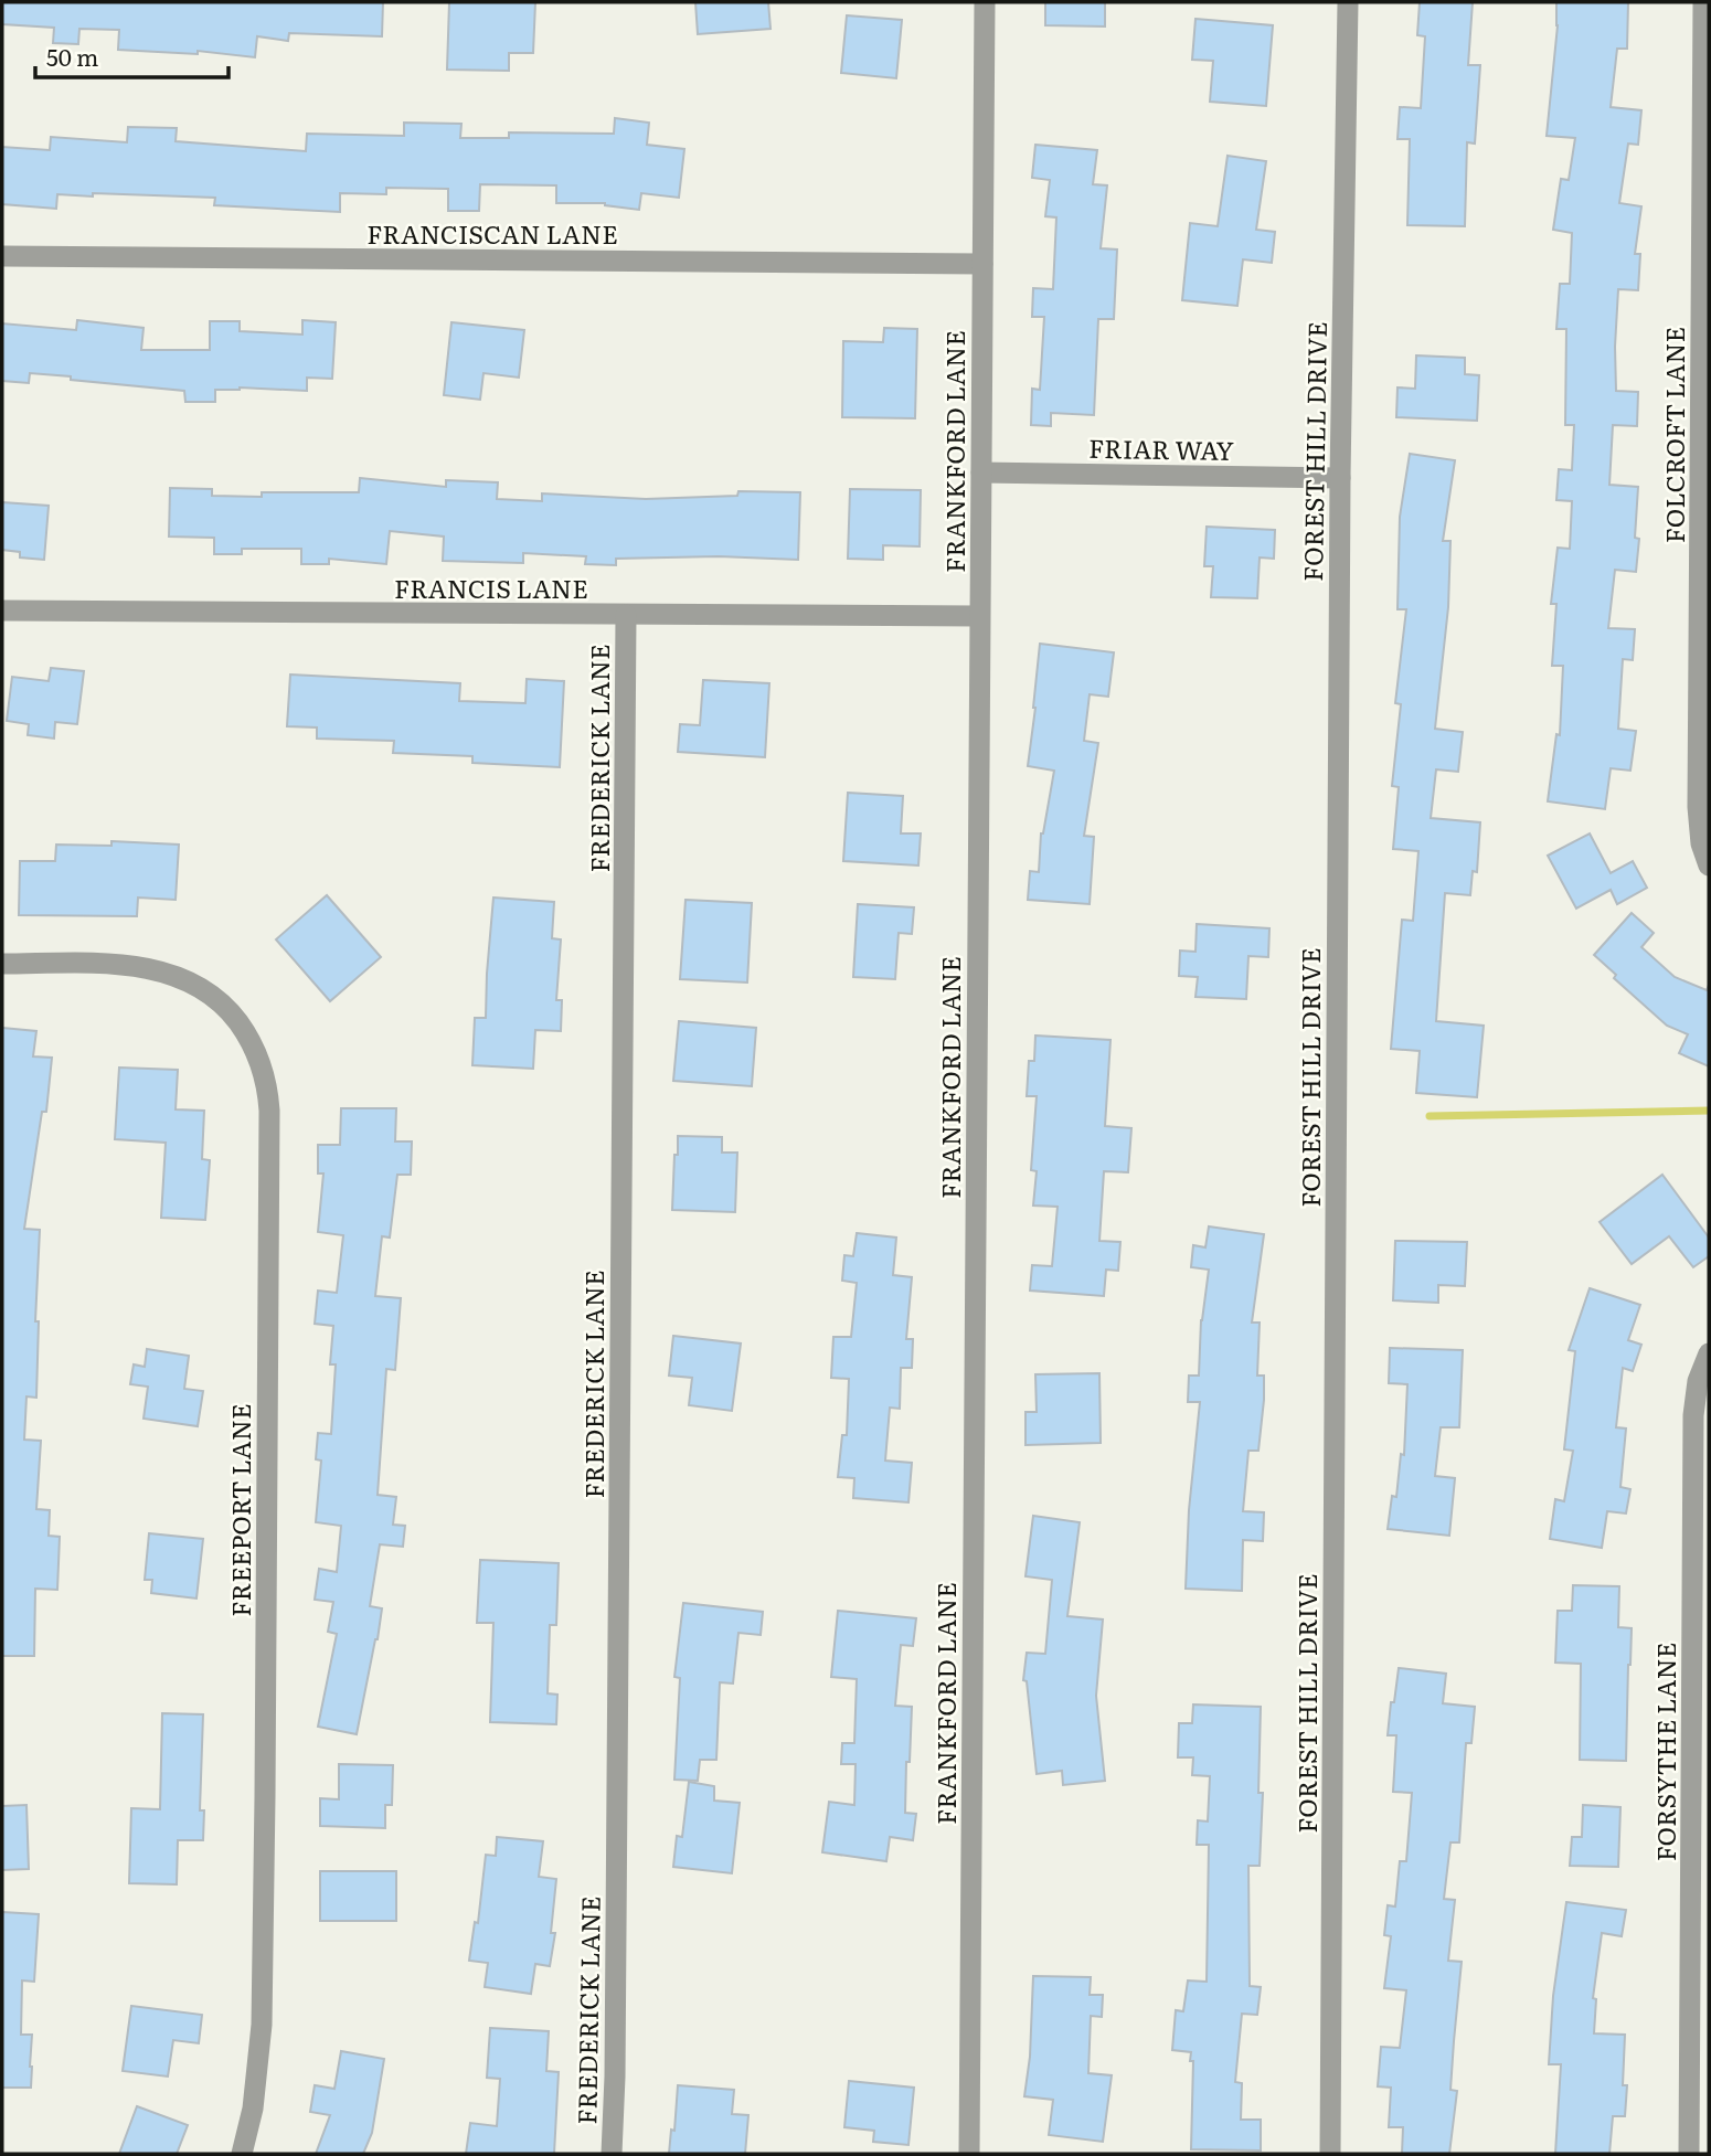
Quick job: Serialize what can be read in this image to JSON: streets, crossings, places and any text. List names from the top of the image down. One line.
{"streets":{"street":["FRANCISCAN LANE","FOLCROFT LANE","FRIAR WAY","FRANKFORD LANE","FOREST HILL DRIVE","FRANCIS LANE","FREDERICK LANE","FREEPORT LANE","FORSYTHE LANE"]},"crossings":[["FRANCISCAN LANE","FRANKFORD LANE"],["FRIAR WAY","FRANKFORD LANE"],["FRIAR WAY","FOREST HILL DRIVE"],["FRANKFORD LANE","FRANCIS LANE"],["FRANCIS LANE","FREDERICK LANE"]],"scale_bar":"50 m"}
